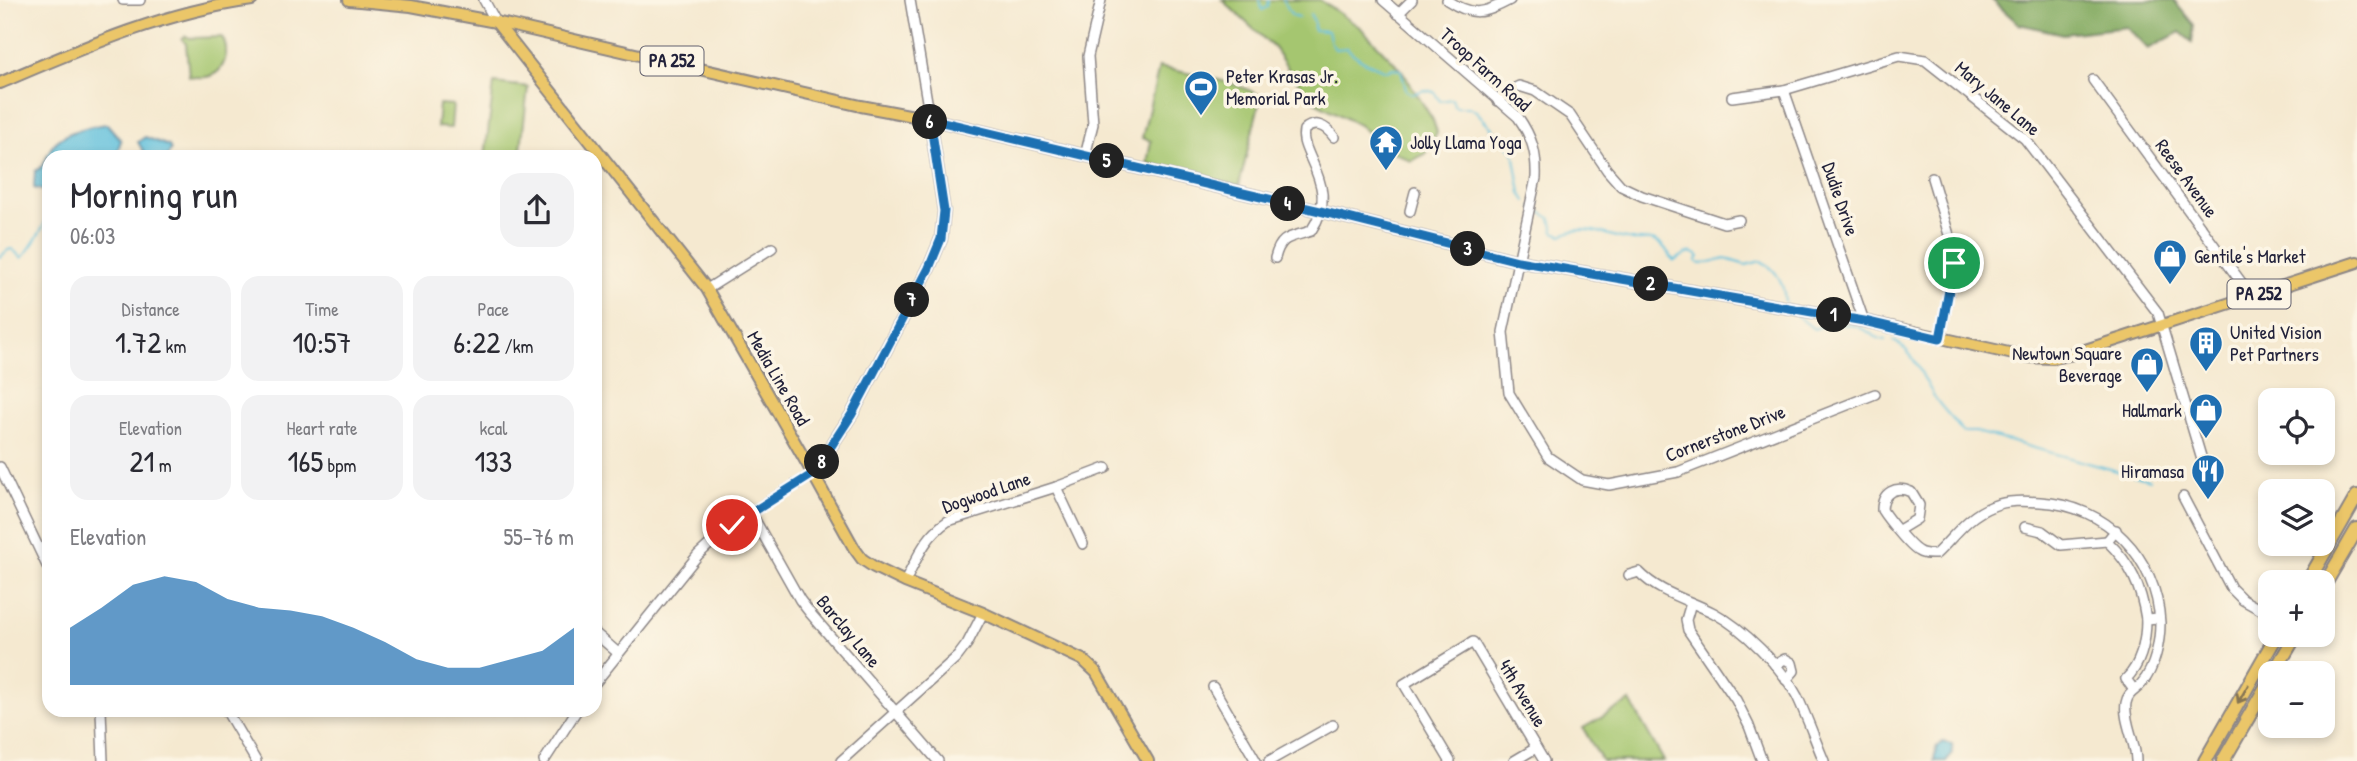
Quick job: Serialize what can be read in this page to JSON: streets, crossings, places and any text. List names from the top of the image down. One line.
{"streets":{"main road":["PA 252","Media Line Road"],"street":["Troop Farm Road","Mary Jane Lane","Reese Avenue","Dudie Drive","Cornerstone Drive","Dogwood Lane","Barclay Lane","4th Avenue"]},"crossings":[["PA 252","Troop Farm Road"],["PA 252","Mary Jane Lane"],["PA 252","Reese Avenue"],["PA 252","Dudie Drive"],["PA 252","Media Line Road"],["PA 252","Cornerstone Drive"],["Troop Farm Road","Cornerstone Drive"],["Mary Jane Lane","Dudie Drive"],["Media Line Road","Dogwood Lane"]],"places":{"sports":["Peter Krasas Jr. Memorial Park"],"temple":["Jolly Llama Yoga"],"shop":["Gentile's Market","Newtown Square Beverage","Hallmark"],"building":["United Vision Pet Partners"],"restaurant":["Hiramasa"]},"page":{"pins":["6","5","4","3","2","7","1","8"],"heading":["Morning run","06:03"],"stats":[["Distance","1.72 km"],["Time","10:57"],["Pace","6:22 /km"],["Elevation","21 m"],["Heart rate","165 bpm"],["kcal","133"]],"map_buttons":["+","−"],"chart":["Elevation","55–76 m"]}}
